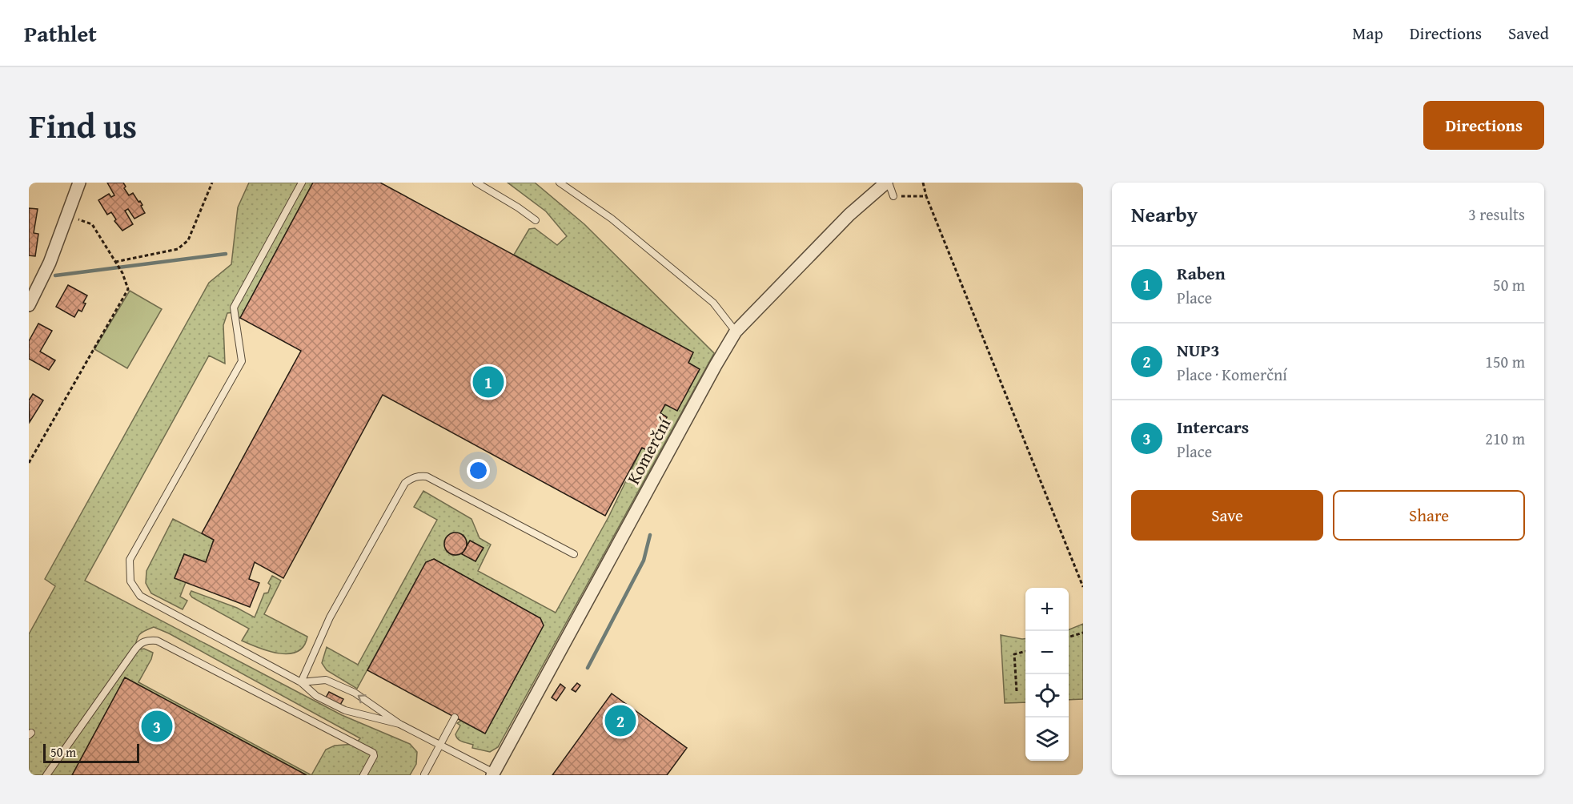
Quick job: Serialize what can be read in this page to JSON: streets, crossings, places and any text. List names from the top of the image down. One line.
{"streets":{"street":["Komerční"]},"scale_bar":"50 m","page":{"header":"Pathlet","nav":["Map","Directions","Saved"],"title":"Find us","buttons":["Directions",["Save","Share"]],"heading":["Nearby","3 results"],"list":[{"mark":"1","name":"Raben","note":"Place","value":"50 m"},{"mark":"2","name":"NUP3","note":"Place · Komerční","value":"150 m"},{"mark":"3","name":"Intercars","note":"Place","value":"210 m"}],"pins":["1","2","3"],"map_buttons":["+","−"],"scale":"50 m"}}
